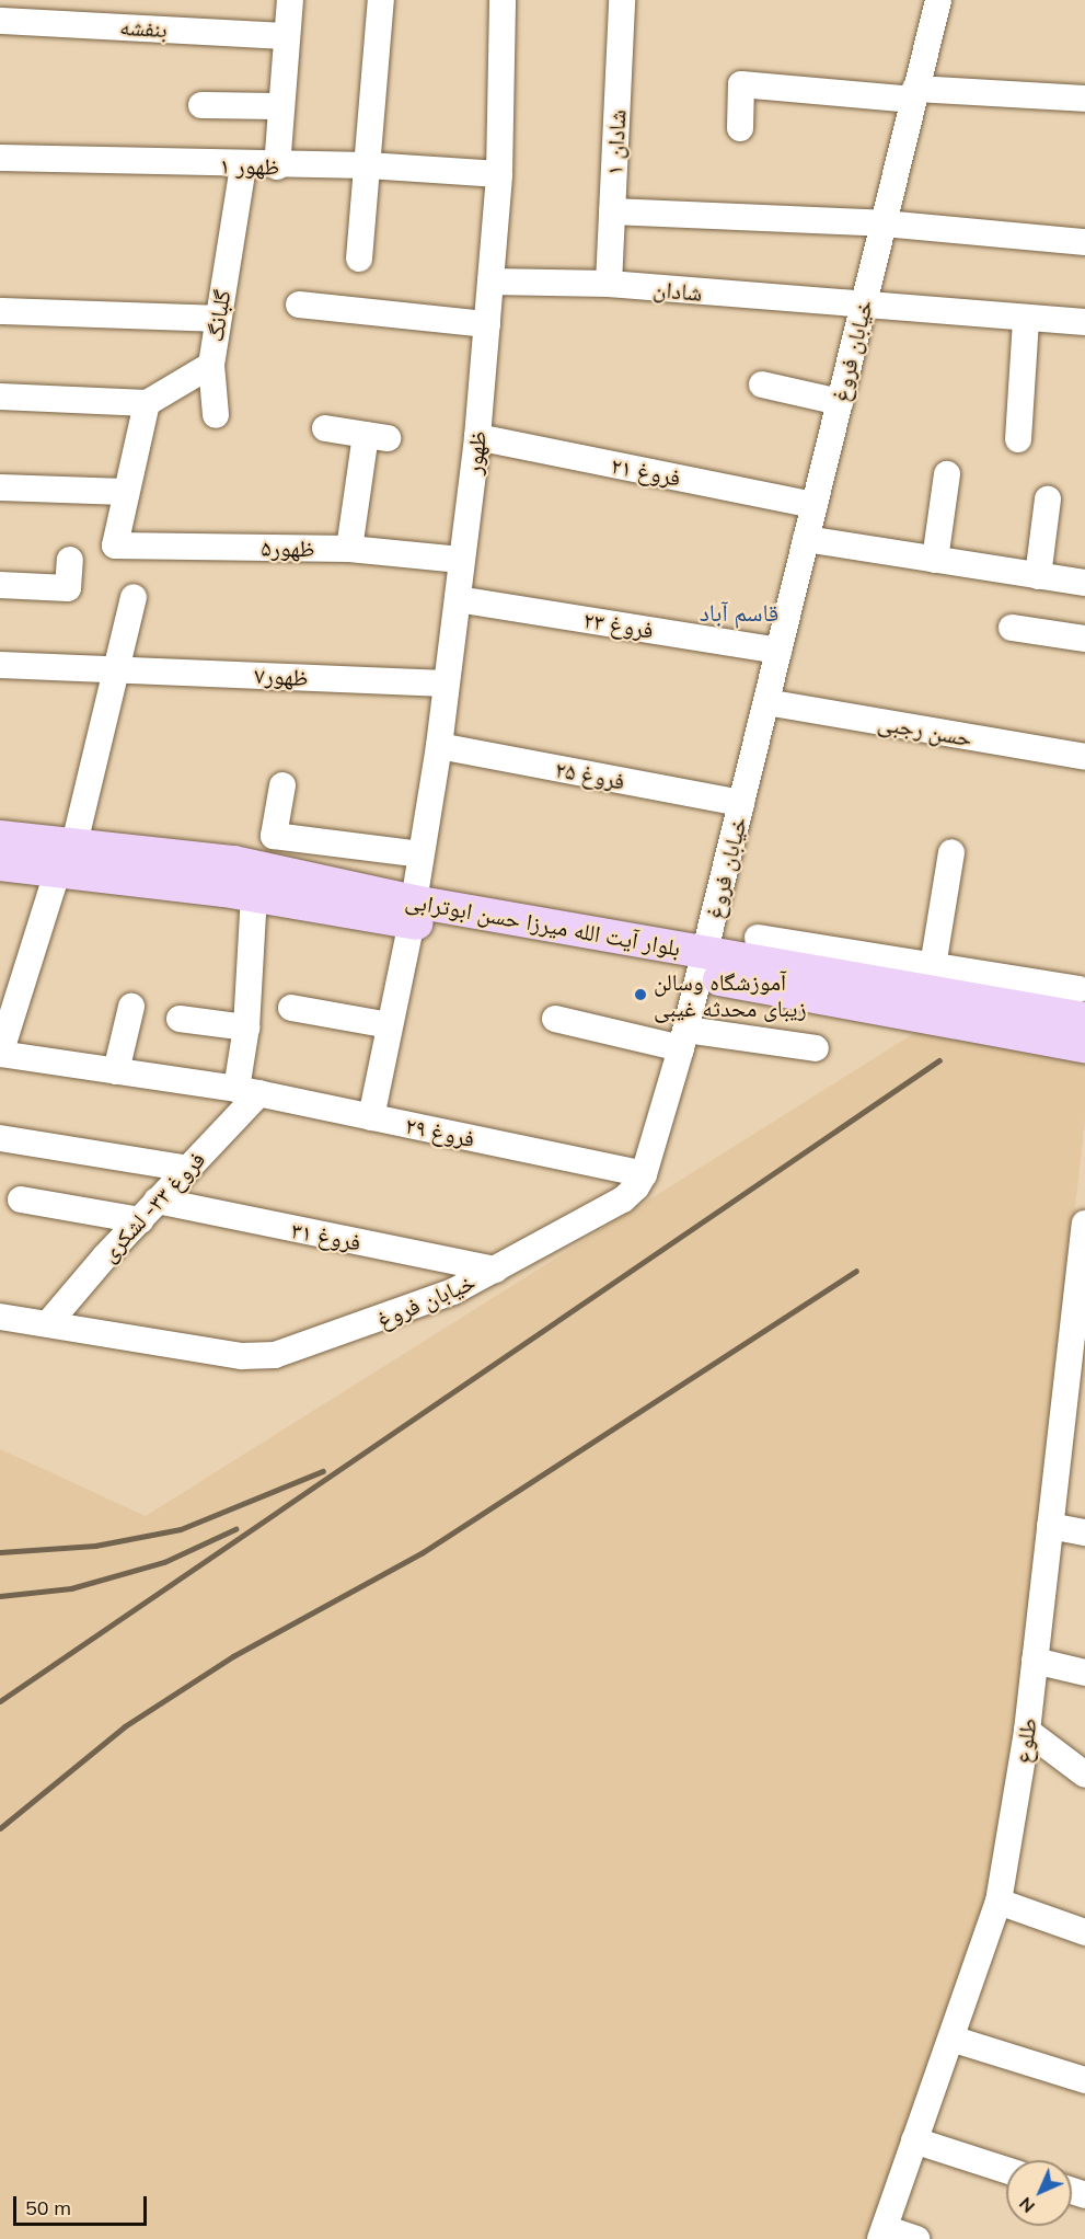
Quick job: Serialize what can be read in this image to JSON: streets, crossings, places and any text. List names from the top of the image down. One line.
{"streets":{"main road":["بلوار آیت الله میرزا حسن ابوترابی"],"street":["بنفشه","شادان ۱","ظهور ۱","شادان","گلبانگ","خیابان فروغ","ظهور","فروغ ۲۱","ظهور۵","فروغ ۲۳","ظهور۷","حسن رجبی","فروغ ۲۵","فروغ ۲۹","فروغ ۳۳- لشکری","فروغ ۳۱","طلوع"]},"crossings":[["شادان ۱","شادان"],["ظهور ۱","گلبانگ"],["ظهور ۱","ظهور"],["شادان","خیابان فروغ"],["شادان","ظهور"],["خیابان فروغ","فروغ ۲۱"],["خیابان فروغ","فروغ ۲۳"],["خیابان فروغ","حسن رجبی"],["خیابان فروغ","فروغ ۲۵"],["خیابان فروغ","بلوار آیت الله میرزا حسن ابوترابی"],["خیابان فروغ","فروغ ۲۹"],["خیابان فروغ","فروغ ۳۳- لشکری"],["خیابان فروغ","فروغ ۳۱"],["ظهور","فروغ ۲۱"],["ظهور","ظهور۵"],["ظهور","فروغ ۲۳"],["ظهور","ظهور۷"],["ظهور","فروغ ۲۵"],["ظهور","بلوار آیت الله میرزا حسن ابوترابی"],["ظهور","فروغ ۲۹"],["فروغ ۲۹","فروغ ۳۳- لشکری"],["فروغ ۳۳- لشکری","فروغ ۳۱"]],"districts":["قاسم آباد"],"places":["آموزشگاه وسالن زیبای محدثه غیبی"],"scale_bar":"50 m","north":"bottom left"}
